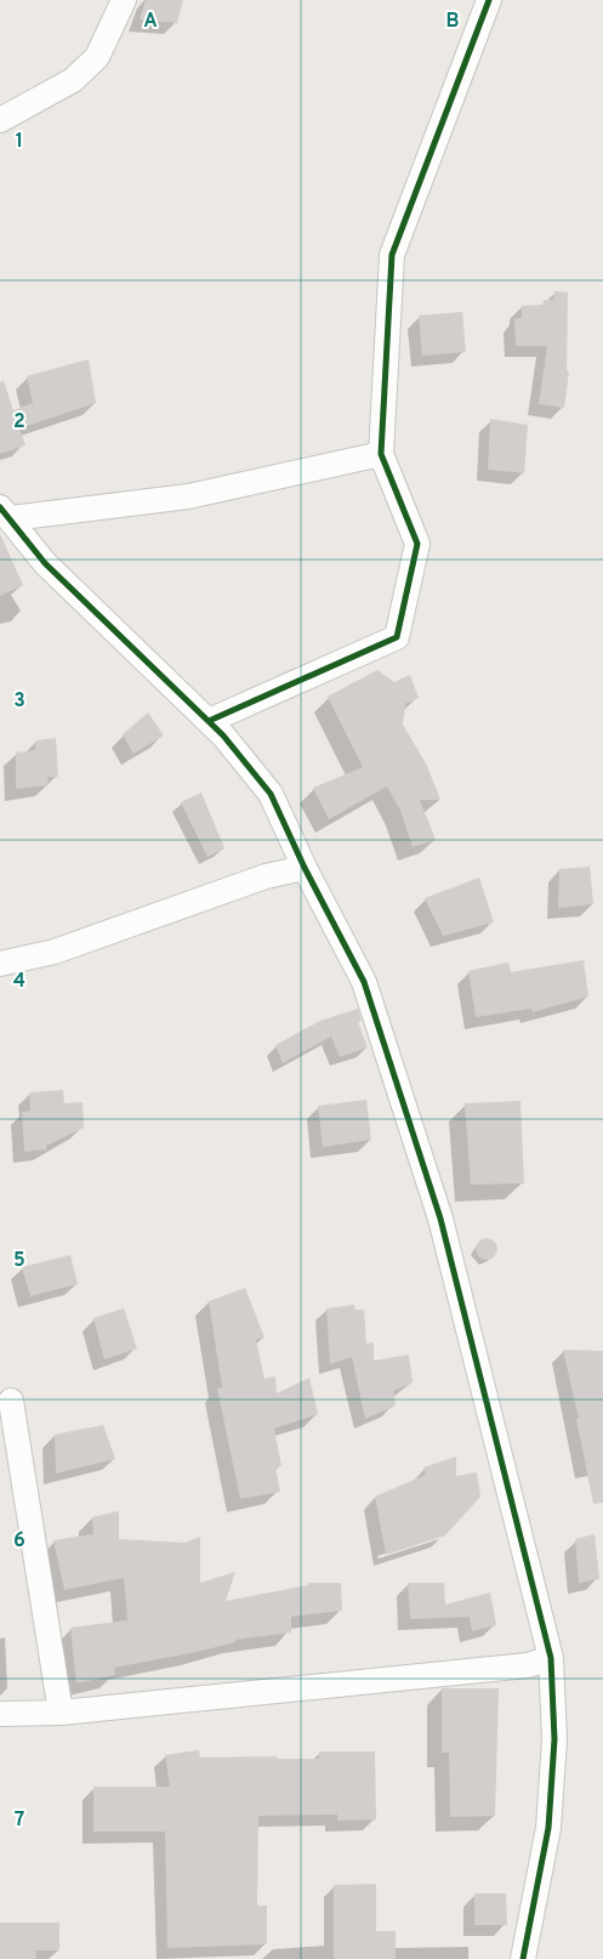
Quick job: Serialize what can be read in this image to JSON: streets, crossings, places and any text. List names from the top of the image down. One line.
{"grid":{"columns":["A","B"],"rows":["1","2","3","4","5","6","7"]}}
